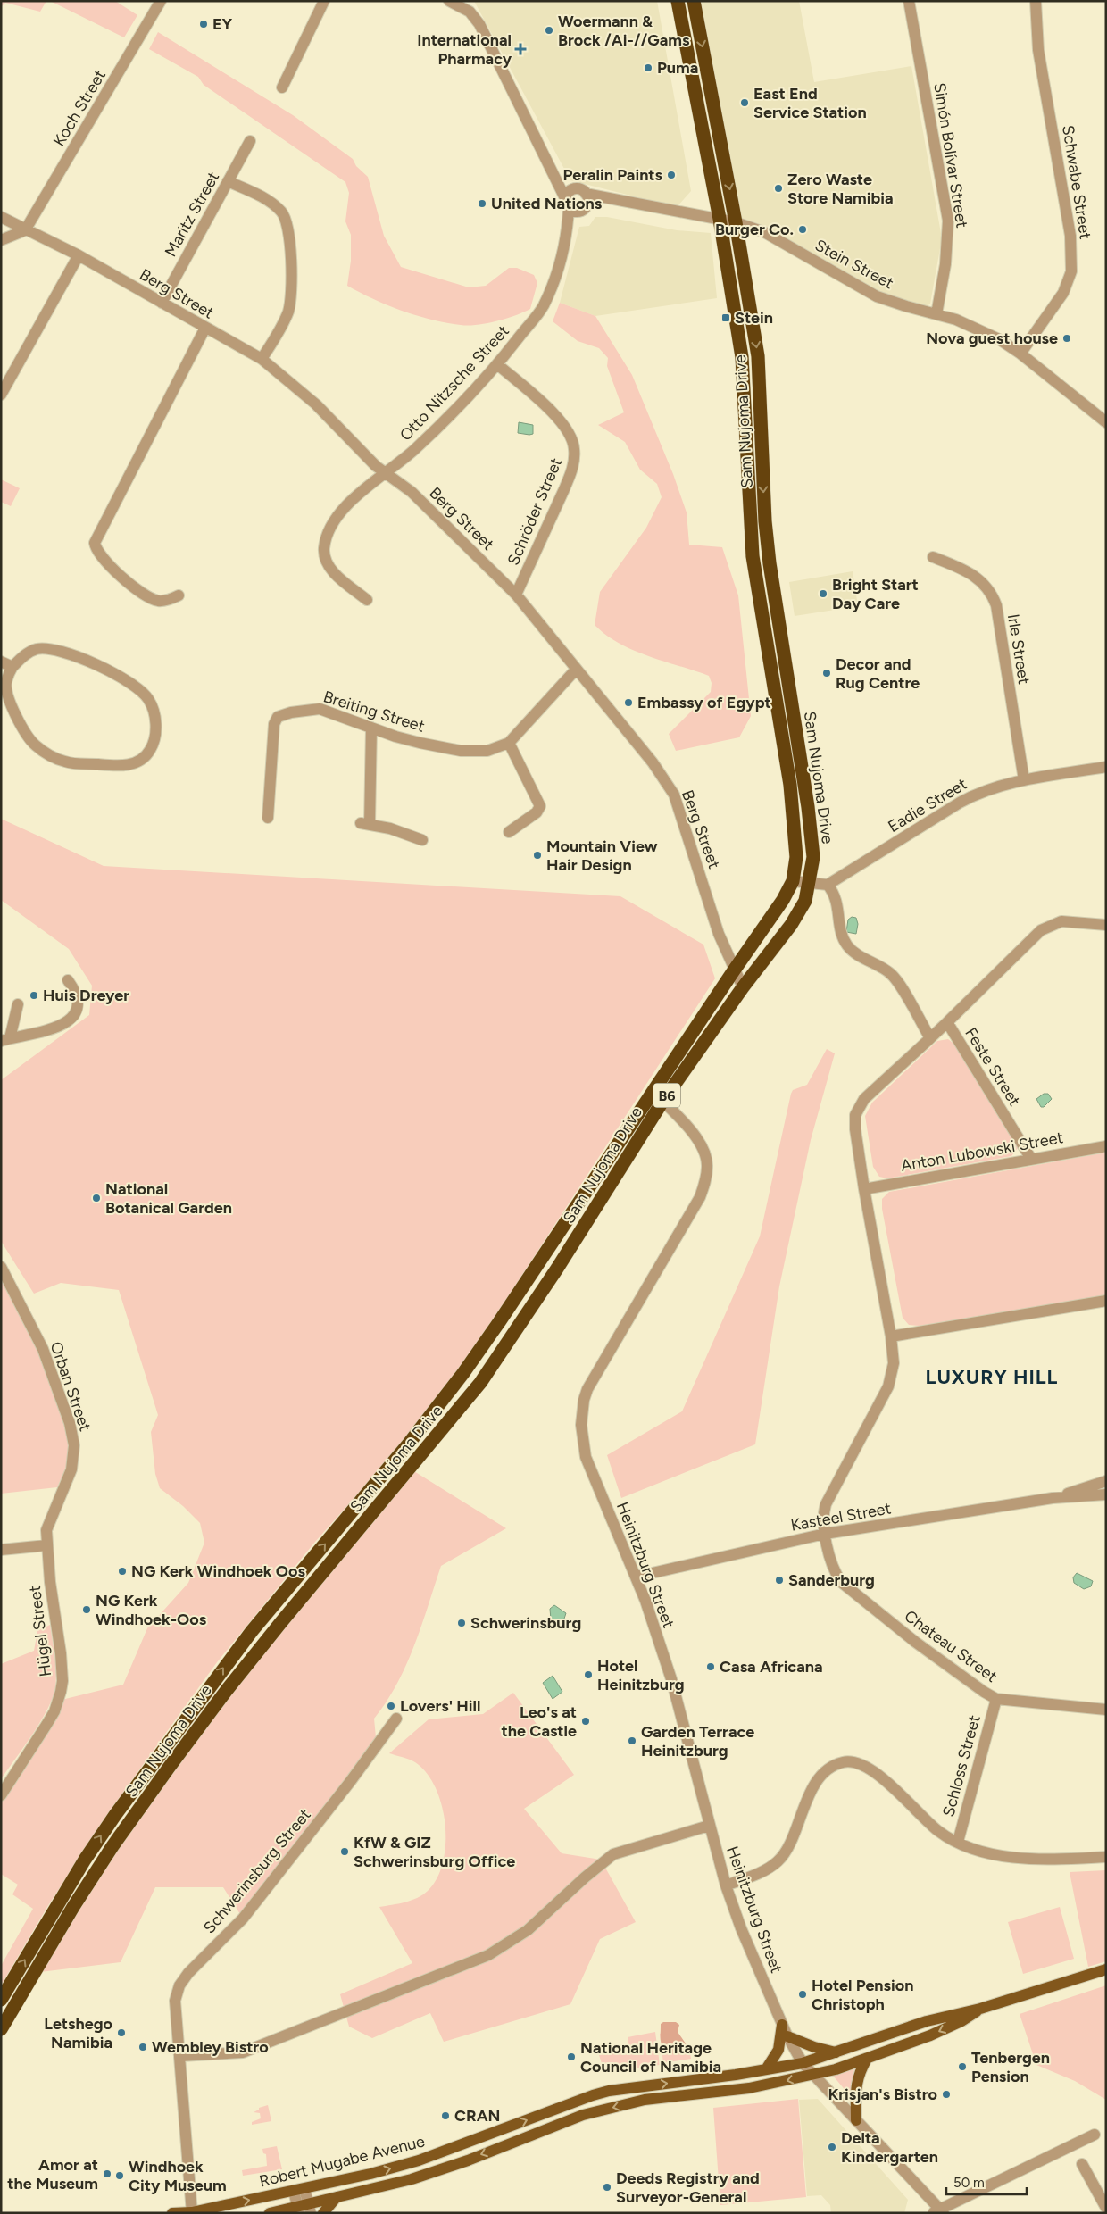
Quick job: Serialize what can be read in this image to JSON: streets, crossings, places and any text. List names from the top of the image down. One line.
{"streets":{"highway":["Sam Nujoma Drive","B6"],"main road":["Robert Mugabe Avenue"],"street":["Koch Street","Simón Bolívar Street","Schwabe Street","Maritz Street","Stein Street","Berg Street","Otto Nitzsche Street","Schröder Street","Irle Street","Breiting Street","Eadie Street","Feste Street","Anton Lubowski Street","Orban Street","Kasteel Street","Heinitzburg Street","Hügel Street","Chateau Street","Schloss Street","Schwerinsburg Street"]},"crossings":[["Koch Street","Berg Street"],["Simón Bolívar Street","Stein Street"],["Schwabe Street","Stein Street"],["Maritz Street","Berg Street"],["Stein Street","Otto Nitzsche Street"],["Stein Street","Sam Nujoma Drive"],["Berg Street","Otto Nitzsche Street"],["Berg Street","Sam Nujoma Drive"],["Berg Street","Schröder Street"],["Berg Street","Breiting Street"],["Otto Nitzsche Street","Schröder Street"],["Sam Nujoma Drive","Heinitzburg Street"],["Irle Street","Eadie Street"],["Feste Street","Anton Lubowski Street"],["Orban Street","Hügel Street"],["Kasteel Street","Heinitzburg Street"],["Kasteel Street","Chateau Street"],["Heinitzburg Street","Robert Mugabe Avenue"],["Chateau Street","Schloss Street"],["Schwerinsburg Street","Robert Mugabe Avenue"]],"districts":["LUXURY HILL"],"places":{"other":["EY","Woermann & Brock /Ai-//Gams","Puma","East End Service Station","Peralin Paints","Zero Waste Store Namibia","United Nations","Burger Co.","Nova guest house","Bright Start Day Care","Decor and Rug Centre","Embassy of Egypt","Mountain View Hair Design","Huis Dreyer","National Botanical Garden","NG Kerk Windhoek Oos","Sanderburg","NG Kerk Windhoek-Oos","Schwerinsburg","Casa Africana","Hotel Heinitzburg","Lovers' Hill","Leo's at the Castle","Garden Terrace Heinitzburg","KfW & GIZ Schwerinsburg Office","Hotel Pension Christoph","Letshego Namibia","Wembley Bistro","National Heritage Council of Namibia","Tenbergen Pension","Krisjan's Bistro","CRAN","Delta Kindergarten","Amor at the Museum","Windhoek City Museum","Deeds Registry and Surveyor-General"],"health":["International Pharmacy"],"transit":["Stein"]},"scale_bar":"50 m"}
